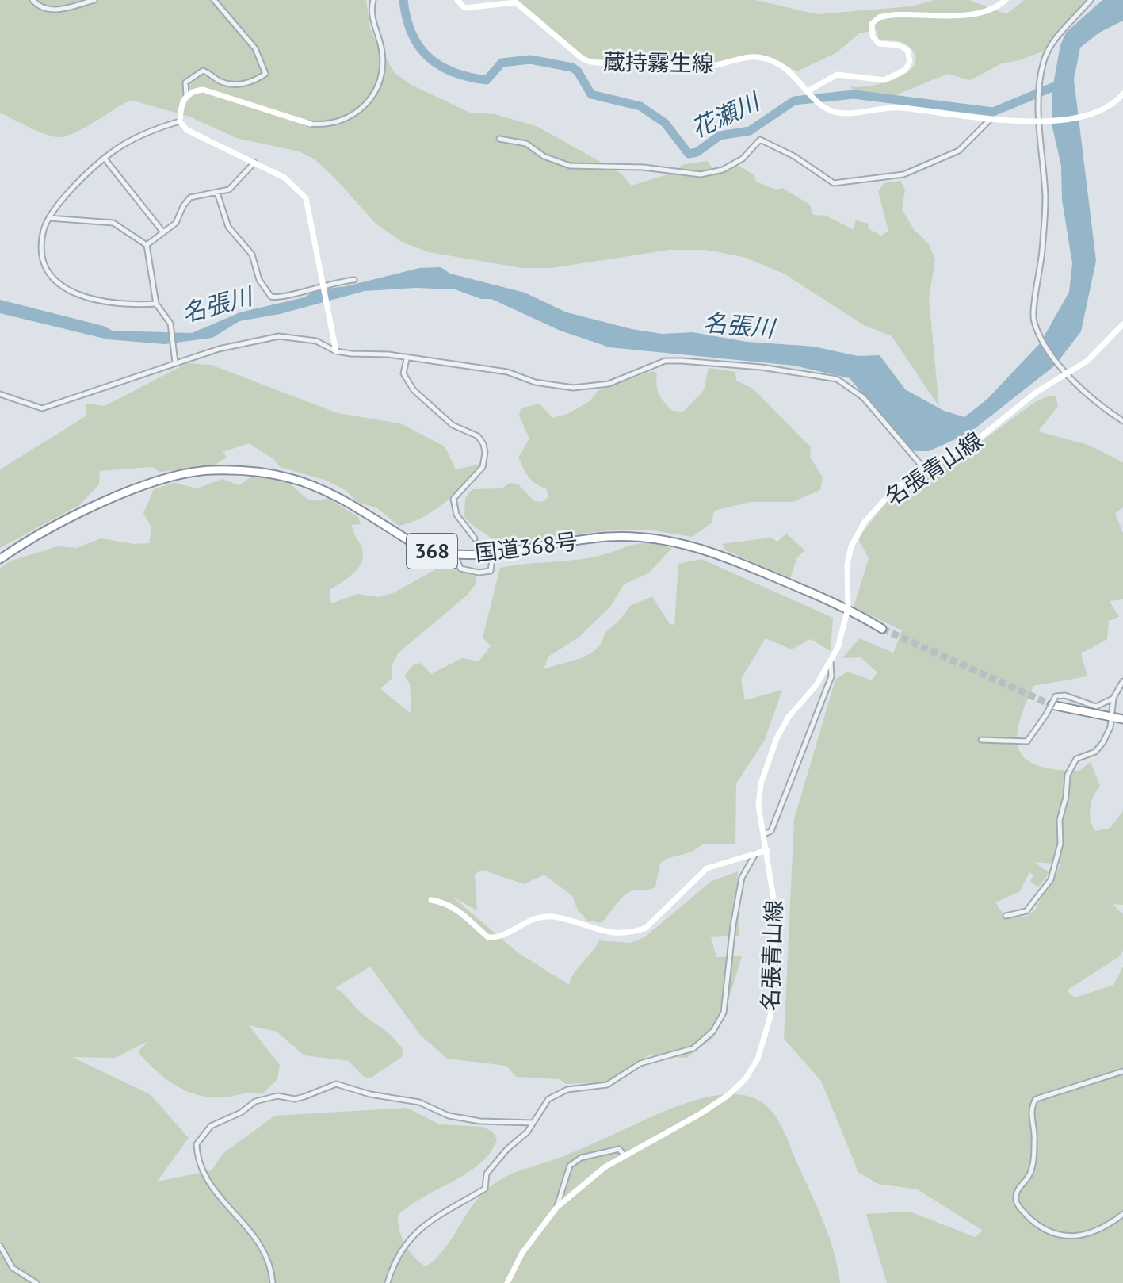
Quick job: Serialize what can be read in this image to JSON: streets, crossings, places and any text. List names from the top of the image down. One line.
{"streets":{"highway":["国道368号","368"],"main road":["蔵持霧生線","名張青山線"]},"crossings":[["名張青山線","国道368号"]],"water":["花瀬川","名張川"]}
